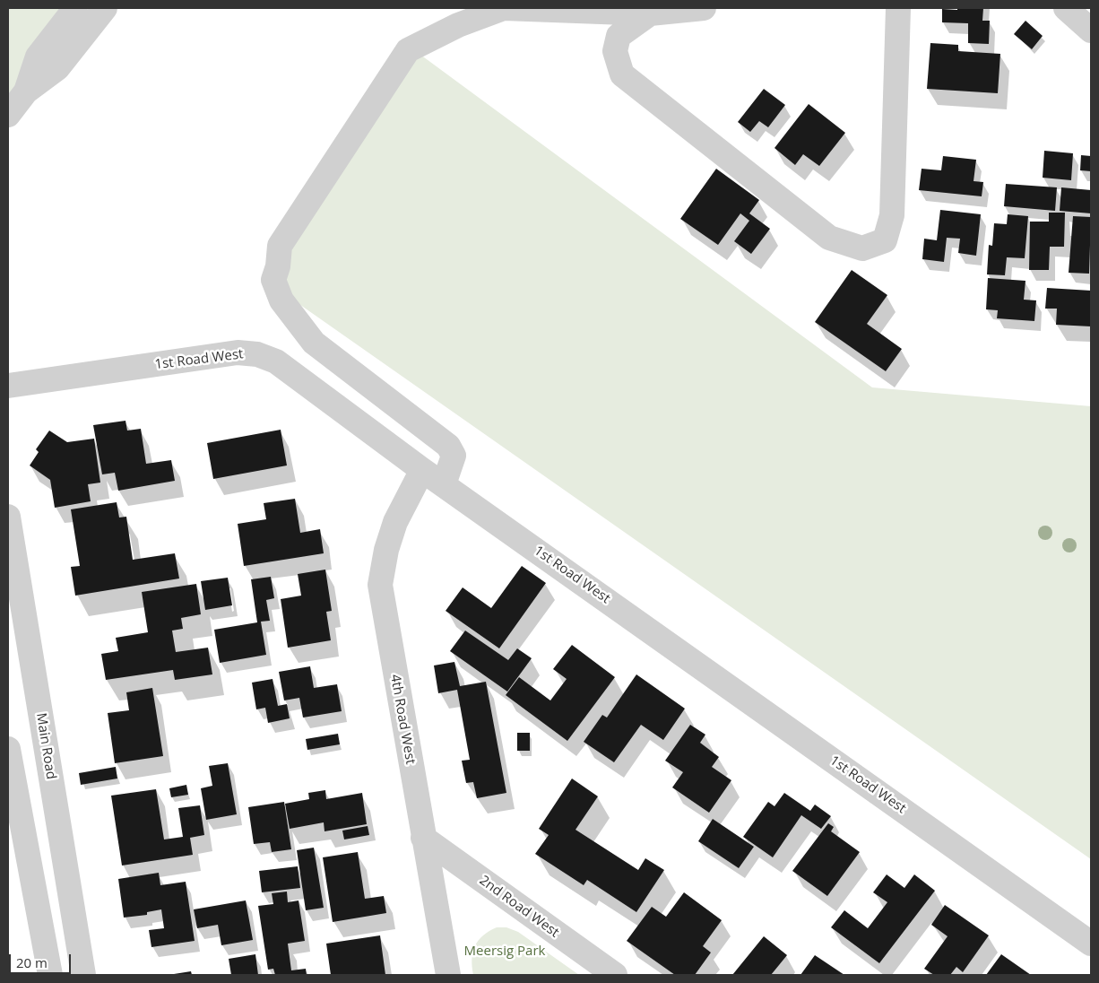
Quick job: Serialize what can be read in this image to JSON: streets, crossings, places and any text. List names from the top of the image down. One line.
{"streets":{"street":["1st Road West","4th Road West","Main Road","2nd Road West"]},"crossings":[["1st Road West","4th Road West"],["4th Road West","2nd Road West"]],"parks":["Meersig Park"],"scale_bar":"20 m"}
